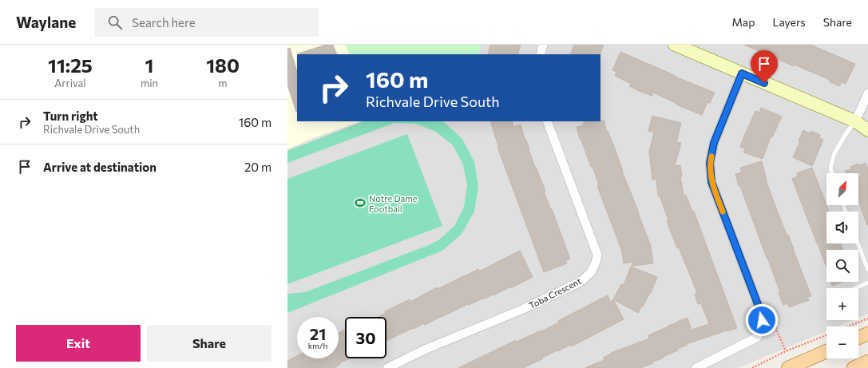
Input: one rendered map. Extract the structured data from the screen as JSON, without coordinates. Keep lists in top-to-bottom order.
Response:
{
  "streets": {
    "street": ["Toba Crescent"]
  },
  "places": {
    "sports": ["Notre Dame Football"]
  },
  "north": "top right",
  "page": {
    "header": "Waylane",
    "search": "Search here",
    "nav": ["Map", "Layers", "Share"],
    "eta": [
      "11:25",
      "Arrival",
      "1",
      "min",
      "180",
      "m"
    ],
    "turn": ["160 m", "Richvale Drive South"],
    "list": [
      {
        "name": "Turn right",
        "note": "Richvale Drive South",
        "value": "160 m"
      },
      {
        "name": "Arrive at destination",
        "value": "20 m"
      }
    ],
    "map_buttons": ["+", "−"],
    "speed": "21 km/h",
    "limit": "30",
    "buttons": ["Exit", "Share"]
  }
}
